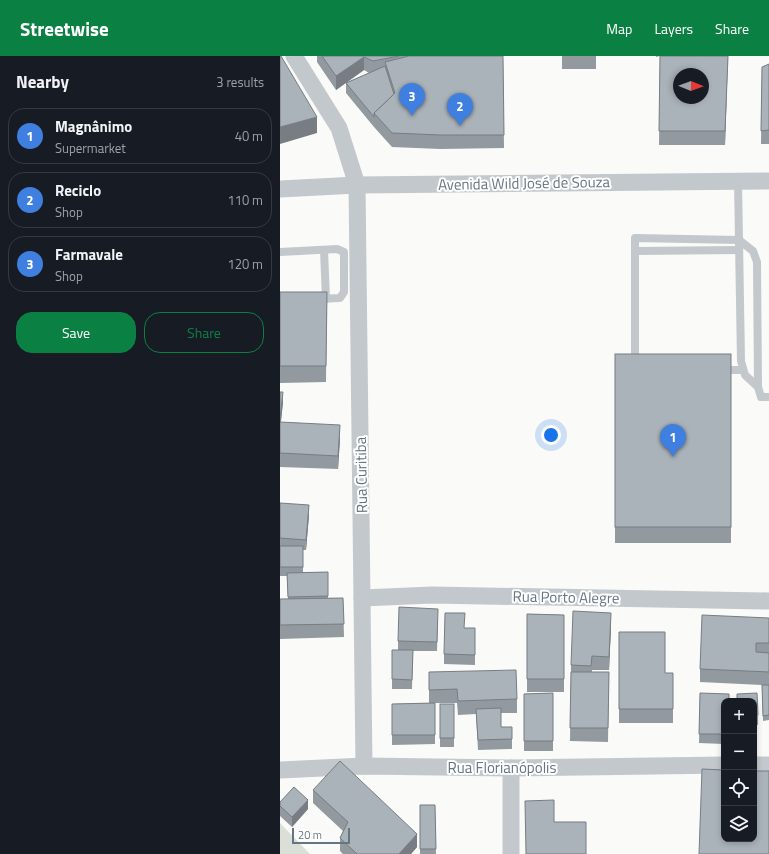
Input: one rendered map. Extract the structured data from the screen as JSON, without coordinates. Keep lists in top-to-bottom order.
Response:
{
  "streets": {
    "street": [
      "Avenida Wild José de Souza",
      "Rua Curitiba",
      "Rua Porto Alegre",
      "Rua Florianópolis"
    ]
  },
  "crossings": [
    ["Avenida Wild José de Souza", "Rua Curitiba"],
    ["Rua Curitiba", "Rua Porto Alegre"],
    ["Rua Curitiba", "Rua Florianópolis"]
  ],
  "scale_bar": "20 m",
  "north": "right",
  "page": {
    "header": "Streetwise",
    "nav": ["Map", "Layers", "Share"],
    "heading": ["Nearby", "3 results"],
    "pins": ["3", "2", "1"],
    "list": [
      {
        "mark": "1",
        "name": "Magnânimo",
        "note": "Supermarket",
        "value": "40 m"
      },
      {
        "mark": "2",
        "name": "Reciclo",
        "note": "Shop",
        "value": "110 m"
      },
      {
        "mark": "3",
        "name": "Farmavale",
        "note": "Shop",
        "value": "120 m"
      }
    ],
    "buttons": ["Save", "Share"],
    "map_buttons": ["+", "−"],
    "scale": "20 m"
  }
}
